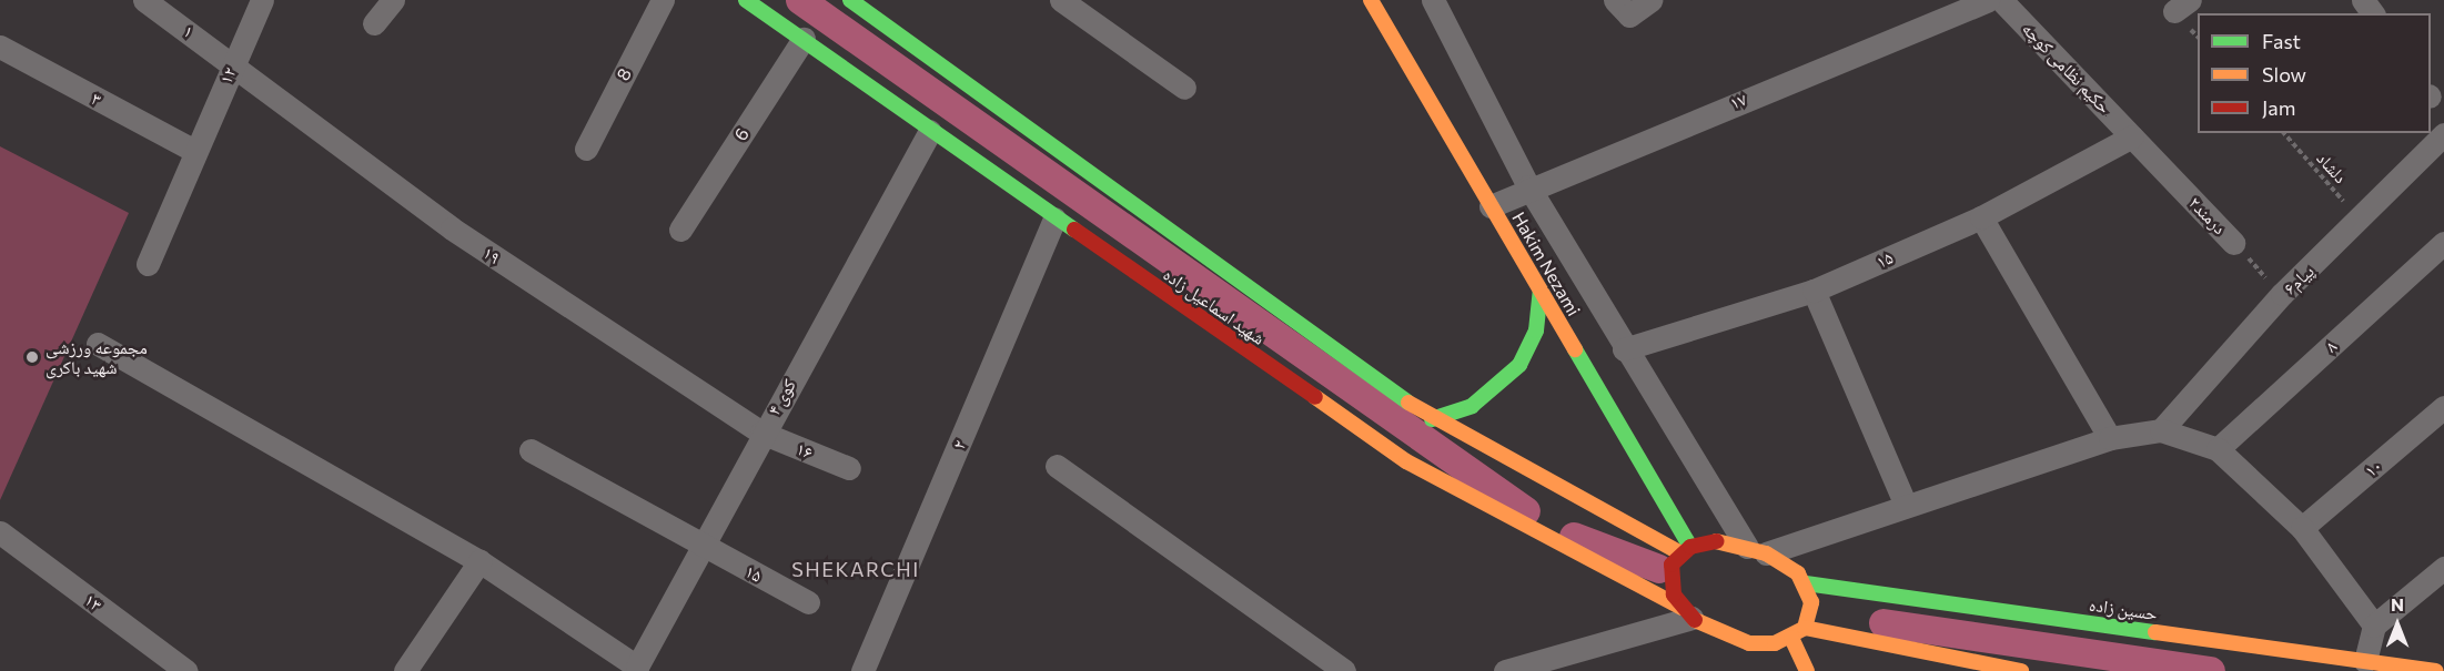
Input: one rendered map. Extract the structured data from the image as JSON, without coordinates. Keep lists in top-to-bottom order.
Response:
{
  "streets": {
    "street": [
      "۱",
      "حکیم نظامی کوچه",
      "8",
      "۱۲",
      "۳",
      "۱۷",
      "6",
      "درمند۲",
      "۱۹",
      "۱۵",
      "Hakim Nezami",
      "۶پیام",
      "شهید اسماعیل زاده",
      "۸",
      "کوی ۴",
      "۲",
      "۱۶",
      "۱۰",
      "۱۳",
      "حسین زاده"
    ],
    "path": ["دلشاد"]
  },
  "crossings": [
    ["۱", "۱۲"],
    ["۱", "۱۹"],
    ["حکیم نظامی کوچه", "درمند۲"],
    ["حکیم نظامی کوچه", "۱۵"],
    ["۱۲", "۳"],
    ["۱۲", "۱۹"],
    ["۱۷", "Hakim Nezami"],
    ["6", "شهید اسماعیل زاده"],
    ["دلشاد", "۶پیام"],
    ["درمند۲", "۱۵"],
    ["درمند۲", "۶پیام"],
    ["۱۹", "کوی ۴"],
    ["۱۹", "۱۶"],
    ["۱۵", "کوی ۴"],
    ["Hakim Nezami", "شهید اسماعیل زاده"],
    ["Hakim Nezami", "حسین زاده"],
    ["شهید اسماعیل زاده", "کوی ۴"],
    ["شهید اسماعیل زاده", "۲"],
    ["شهید اسماعیل زاده", "حسین زاده"],
    ["کوی ۴", "۱۶"]
  ],
  "districts": ["SHEKARCHI"],
  "places": ["مجموعه ورزشی شهید باکری"],
  "legend": ["Fast", "Slow", "Jam"],
  "north": "top"
}
